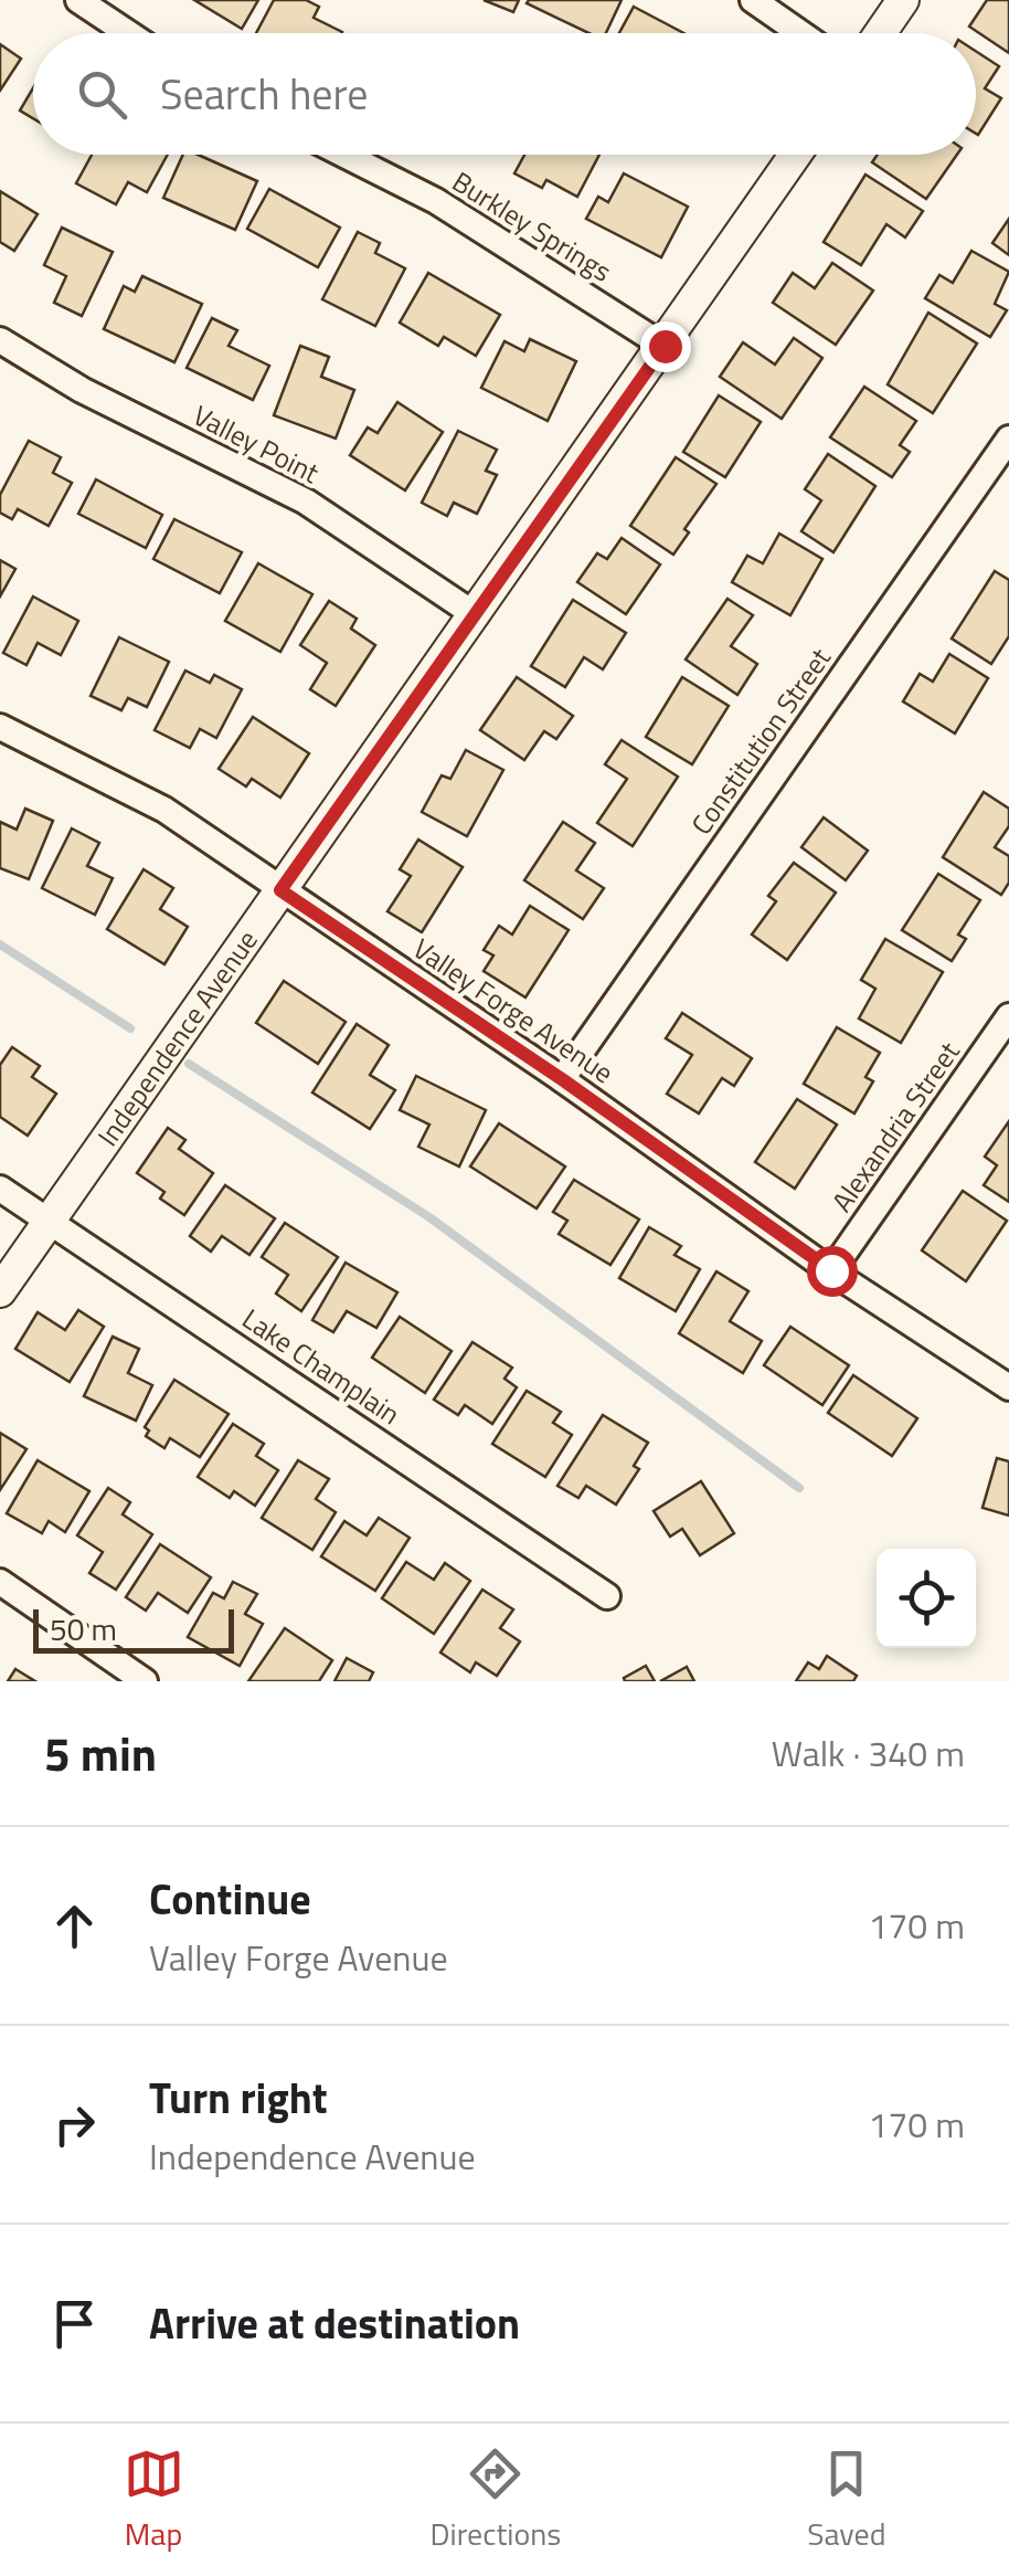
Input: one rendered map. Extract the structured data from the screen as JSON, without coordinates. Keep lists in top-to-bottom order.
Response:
{
  "streets": {
    "street": [
      "Burkley Springs",
      "Valley Point",
      "Constitution Street",
      "Valley Forge Avenue",
      "Independence Avenue",
      "Alexandria Street",
      "Lake Champlain"
    ]
  },
  "crossings": [
    ["Burkley Springs", "Independence Avenue"],
    ["Valley Point", "Independence Avenue"],
    ["Constitution Street", "Valley Forge Avenue"],
    ["Valley Forge Avenue", "Independence Avenue"],
    ["Valley Forge Avenue", "Alexandria Street"],
    ["Independence Avenue", "Lake Champlain"]
  ],
  "scale_bar": "50 m",
  "page": {
    "search": "Search here",
    "scale": "50 m",
    "heading": ["5 min", "Walk · 340 m"],
    "list": [
      ["Continue", "Valley Forge Avenue", "170 m"],
      ["Turn right", "Independence Avenue", "170 m"],
      "Arrive at destination"
    ],
    "nav": ["Map", "Directions", "Saved"]
  }
}
